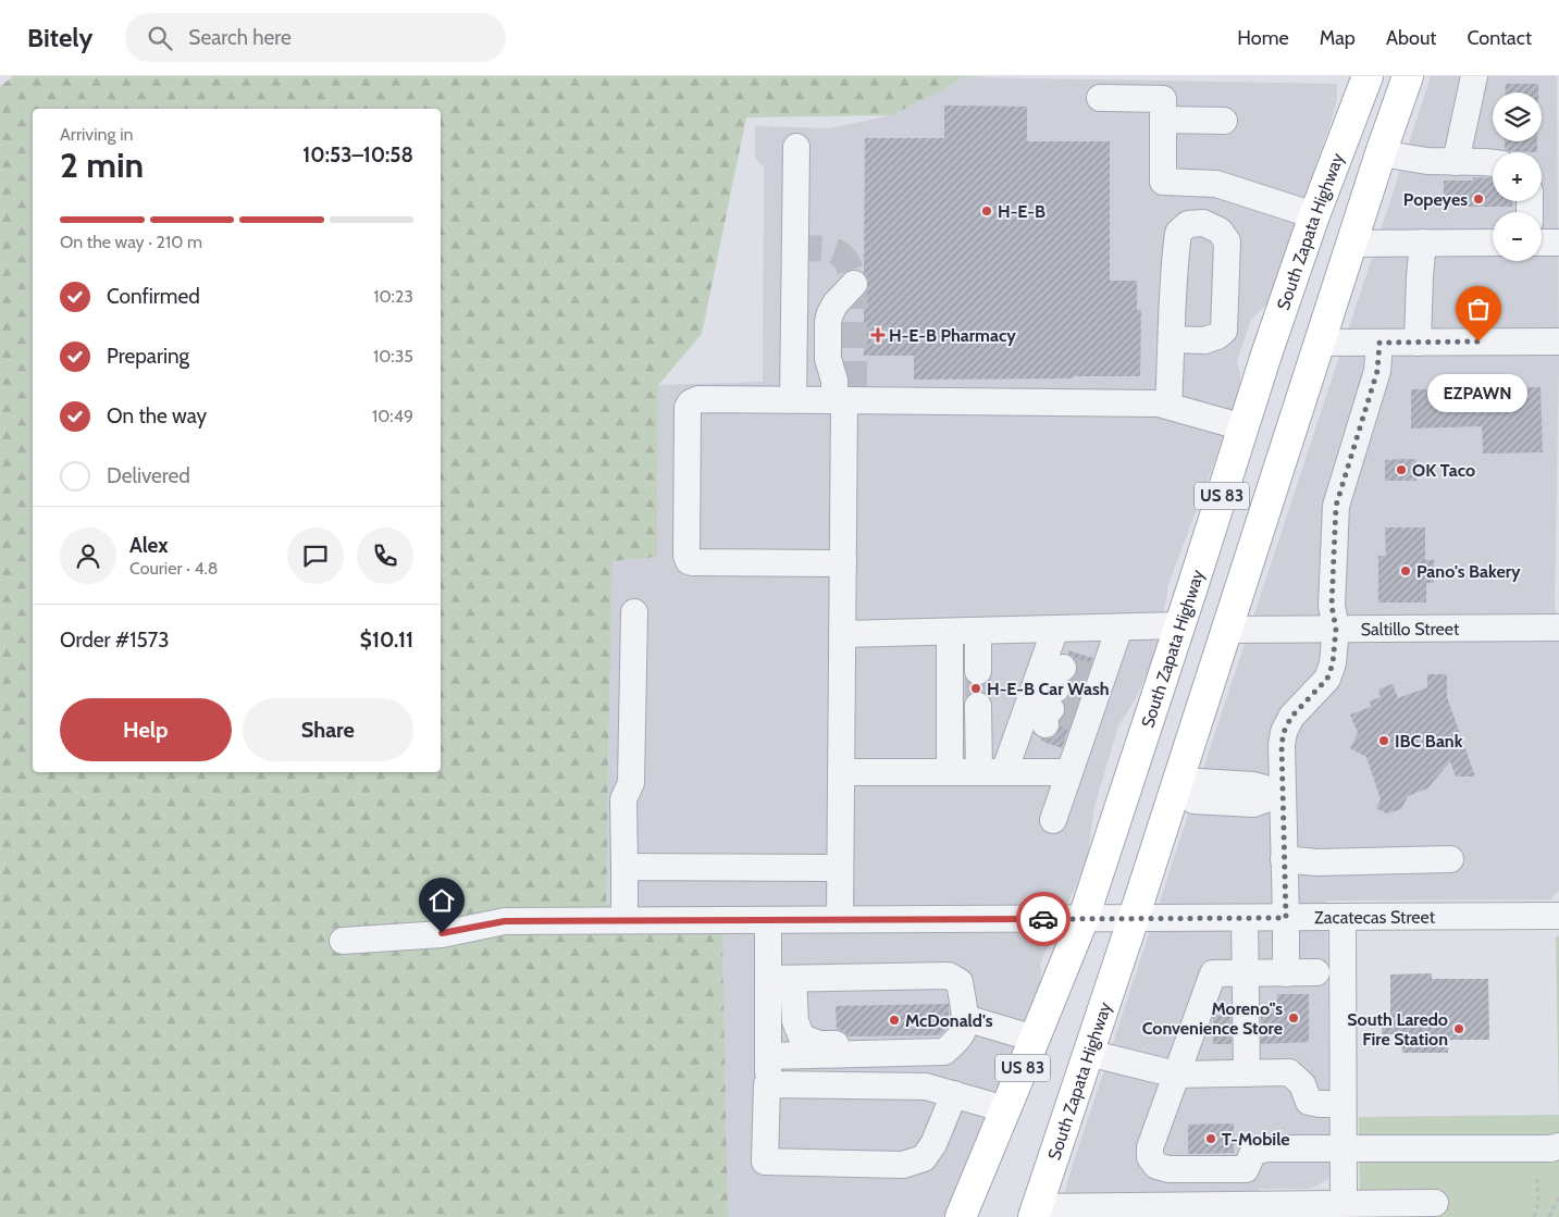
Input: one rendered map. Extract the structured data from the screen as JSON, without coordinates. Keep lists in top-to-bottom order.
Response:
{
  "streets": {
    "main road": ["South Zapata Highway", "US 83"],
    "street": ["Saltillo Street", "Zacatecas Street"]
  },
  "crossings": [
    ["South Zapata Highway", "Saltillo Street"],
    ["South Zapata Highway", "Zacatecas Street"]
  ],
  "places": {
    "other": [
      "Popeyes",
      "H-E-B",
      "EZPAWN",
      "OK Taco",
      "Pano's Bakery",
      "H-E-B Car Wash",
      "IBC Bank",
      "Moreno\"s Convenience Store",
      "McDonald's",
      "South Laredo Fire Station",
      "T-Mobile"
    ],
    "health": ["H-E-B Pharmacy"]
  },
  "page": {
    "header": "Bitely",
    "search": "Search here",
    "nav": [
      "Home",
      "Map",
      "About",
      "Contact"
    ],
    "map_buttons": ["+", "−"],
    "heading": ["2 min", "Arriving in", "10:53–10:58"],
    "panel": [
      "Alex",
      "Courier · 4.8",
      "Order #1573",
      "$10.11"
    ],
    "bar": "On the way · 210 m",
    "list": [
      ["Confirmed", "10:23"],
      ["Preparing", "10:35"],
      ["On the way", "10:49"],
      "Delivered"
    ],
    "bubble": "EZPAWN",
    "buttons": ["Help", "Share"]
  }
}
